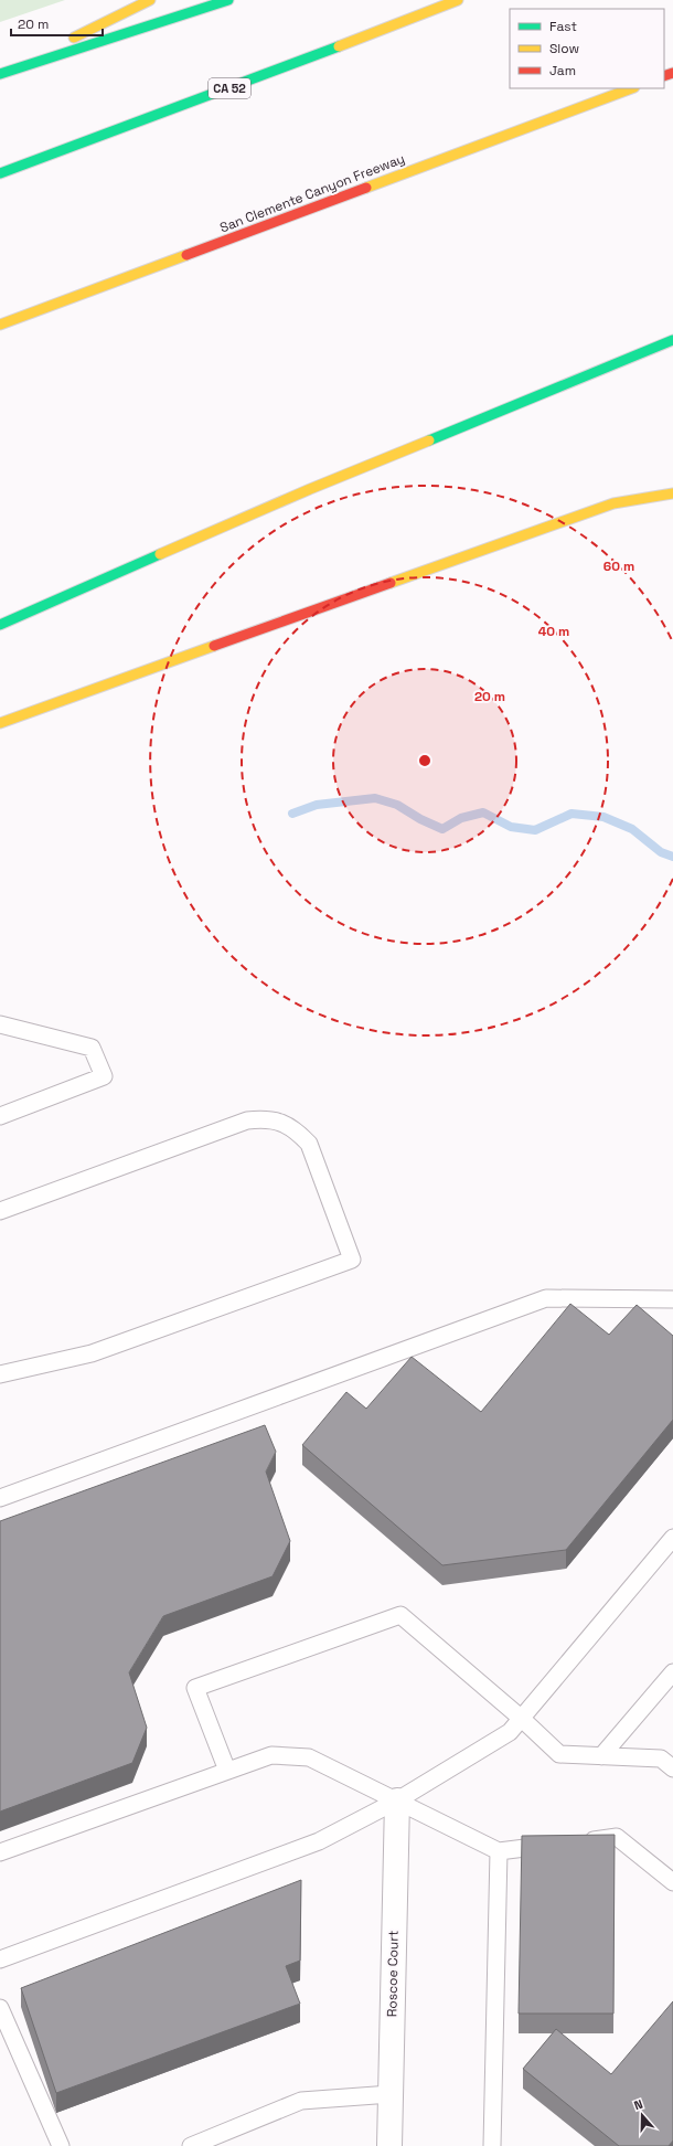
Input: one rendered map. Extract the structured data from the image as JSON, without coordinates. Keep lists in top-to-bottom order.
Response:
{
  "streets": {
    "highway": ["CA 52", "San Clemente Canyon Freeway"],
    "street": ["Roscoe Court"]
  },
  "legend": ["Fast", "Slow", "Jam"],
  "scale_bar": "20 m",
  "north": "top",
  "rings": ["60 m", "40 m", "20 m"]
}
